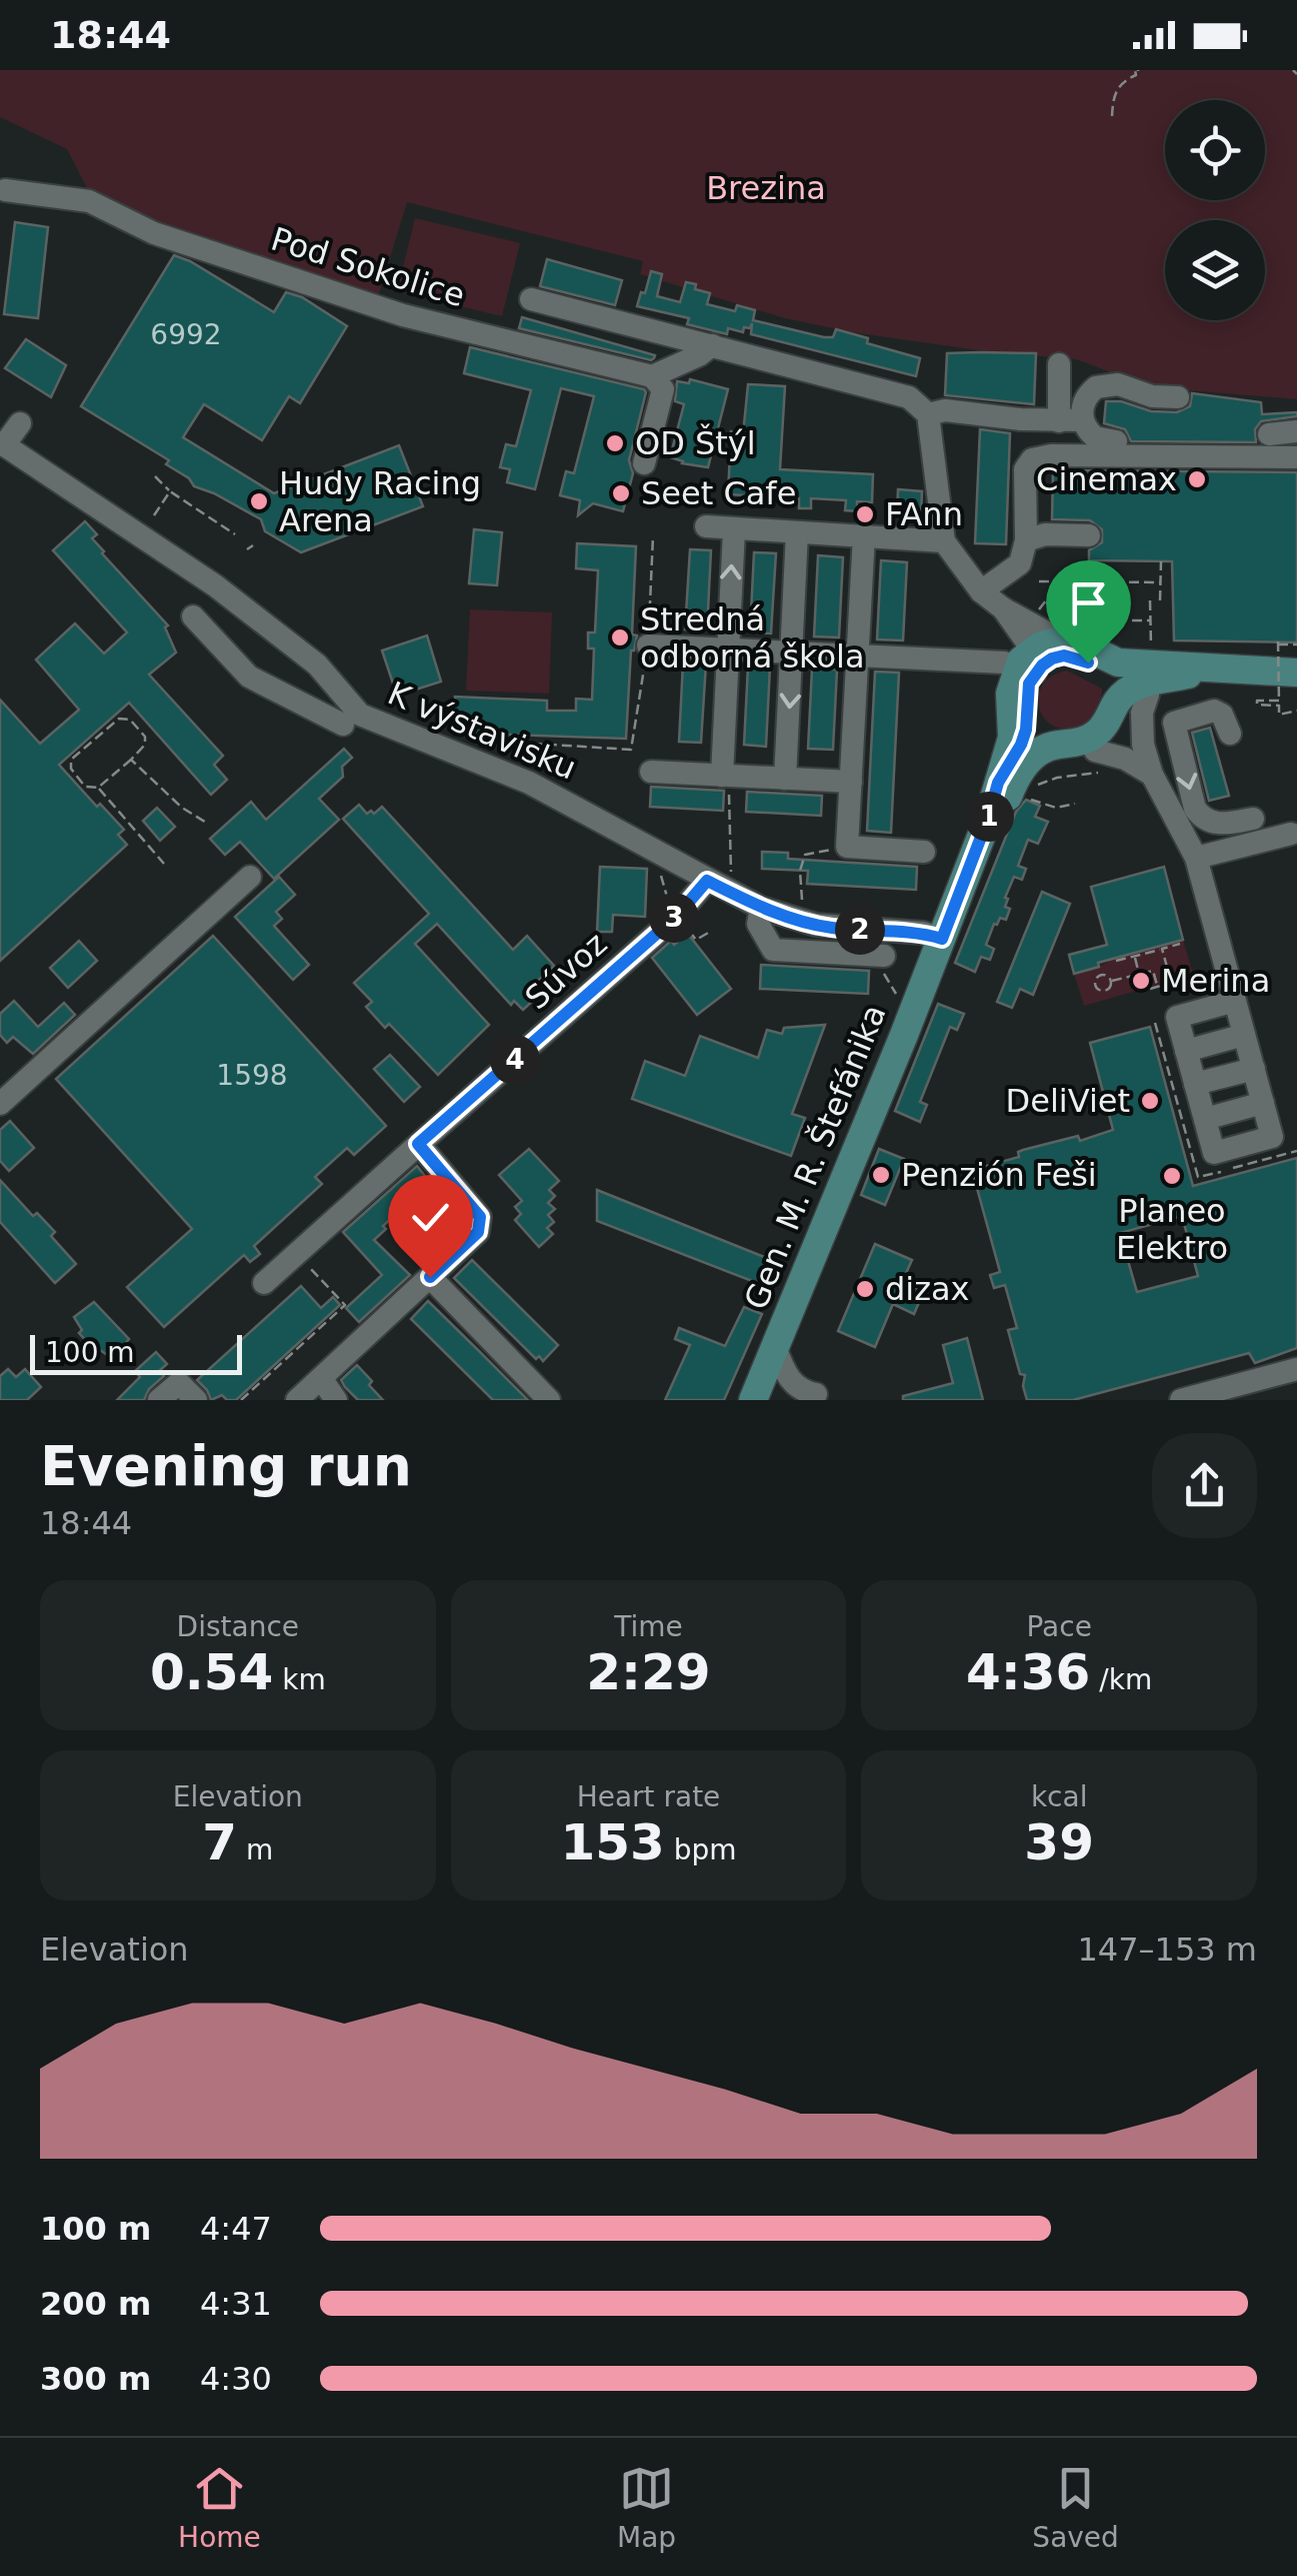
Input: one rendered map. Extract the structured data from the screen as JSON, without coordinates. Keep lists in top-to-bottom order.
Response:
{
  "streets": {
    "main road": ["Gen. M. R. Štefánika"],
    "street": ["Pod Sokolice", "K výstavisku", "Súvoz"]
  },
  "crossings": [
    ["K výstavisku", "Súvoz"],
    ["K výstavisku", "Gen. M. R. Štefánika"]
  ],
  "parks": ["Brezina"],
  "places": [
    "OD Štýl",
    "Cinemax",
    "Seet Cafe",
    "Hudy Racing Arena",
    "FAnn",
    "Stredná odborná škola",
    "Merina",
    "DeliViet",
    "Penzión Feši",
    "Planeo Elektro",
    "dizax"
  ],
  "house_numbers": ["6992", "1598"],
  "scale_bar": "100 m",
  "page": {
    "status": "18:44",
    "pins": [
      "1",
      "3",
      "2",
      "4"
    ],
    "scale": "100 m",
    "heading": ["Evening run", "18:44"],
    "stats": [
      ["Distance", "0.54 km"],
      ["Time", "2:29"],
      ["Pace", "4:36 /km"],
      ["Elevation", "7 m"],
      ["Heart rate", "153 bpm"],
      ["kcal", "39"]
    ],
    "chart": ["Elevation", "147–153 m"],
    "list": [
      {
        "name": "100 m",
        "note": "4:47"
      },
      {
        "name": "200 m",
        "note": "4:31"
      },
      {
        "name": "300 m",
        "note": "4:30"
      }
    ],
    "tabs": ["Home", "Map", "Saved"]
  }
}
